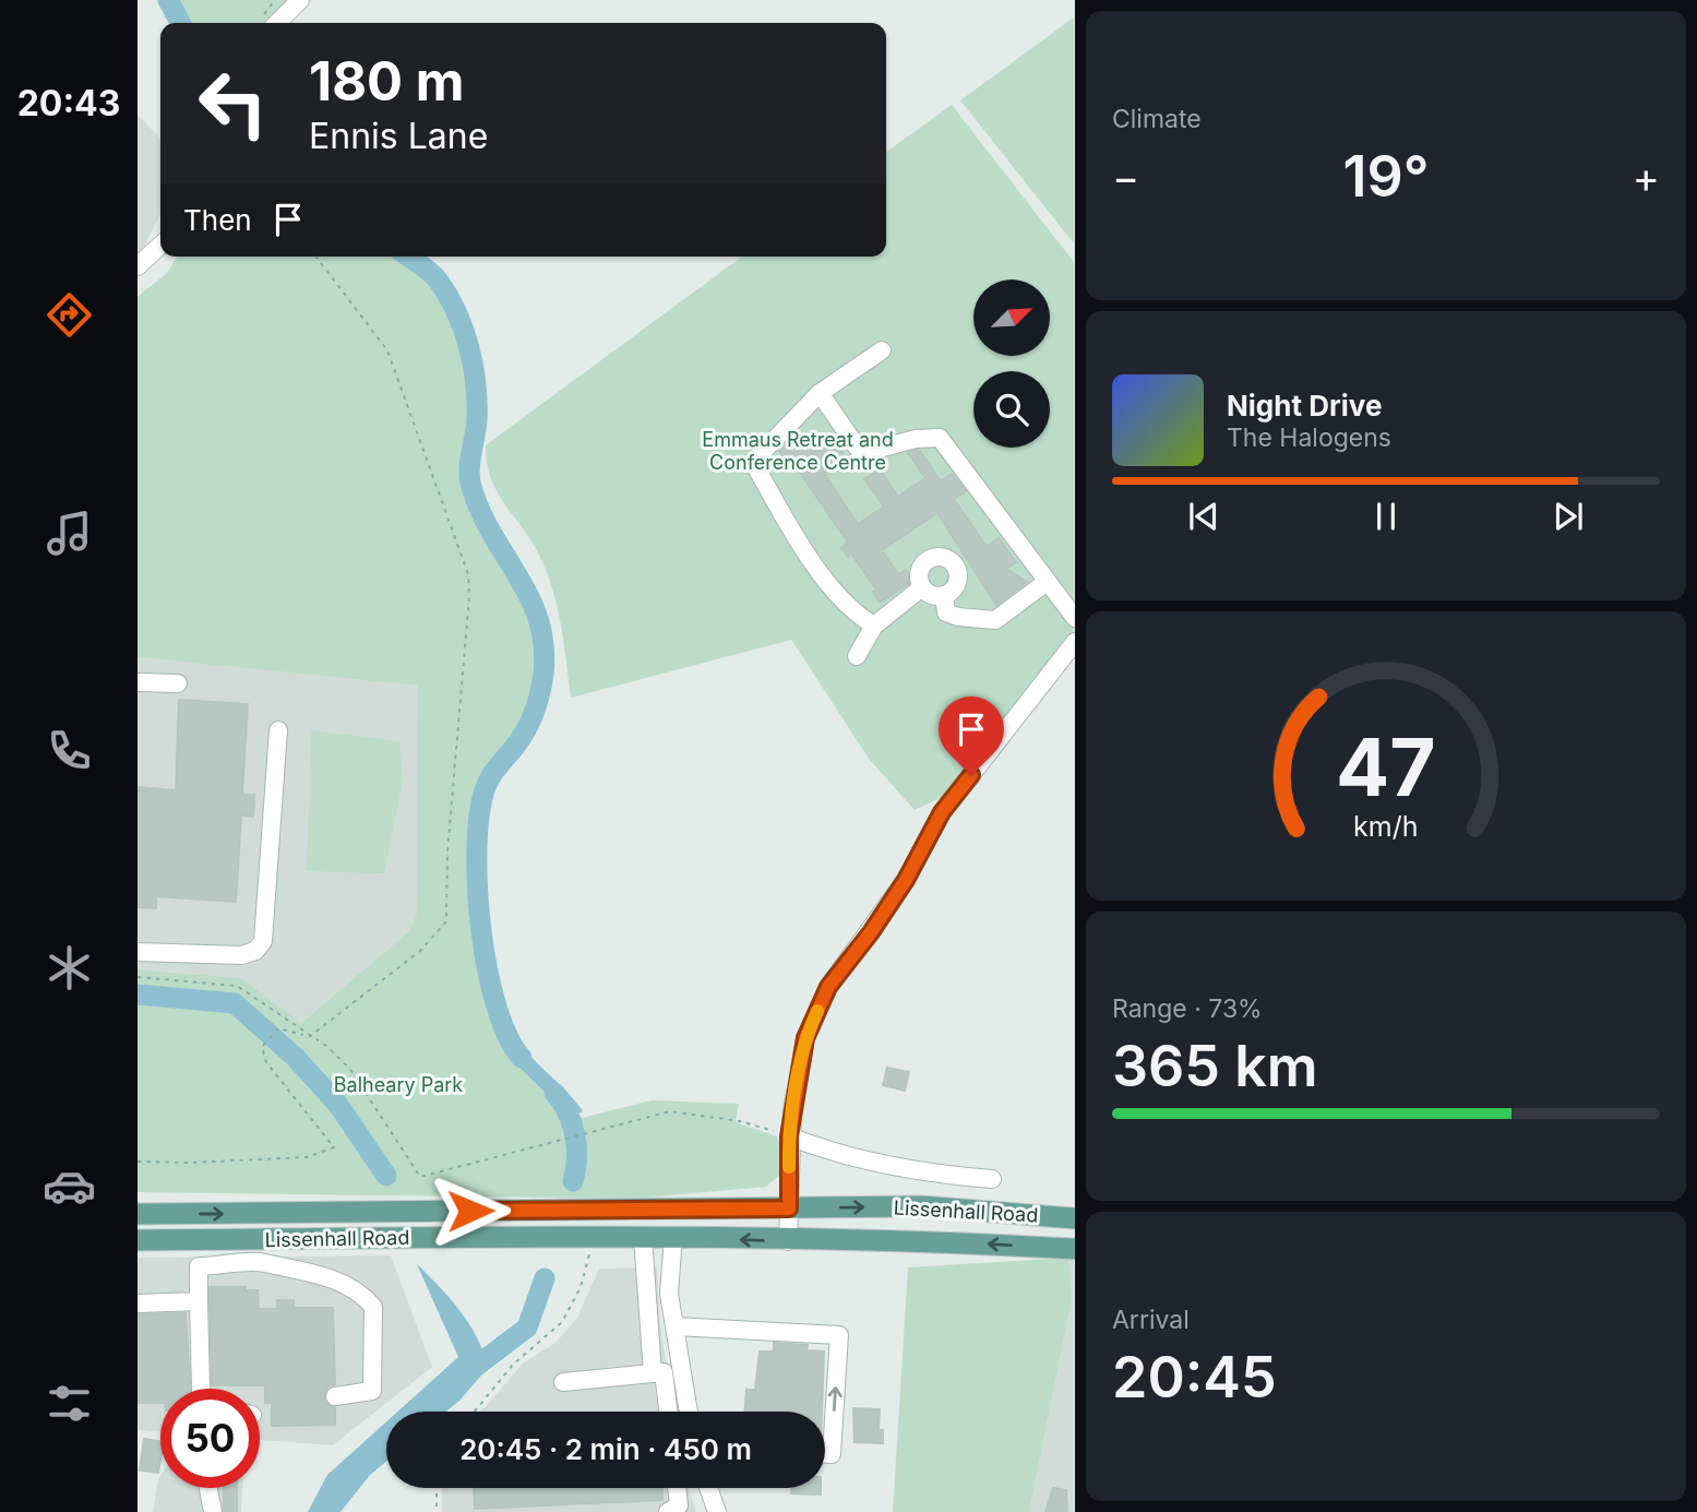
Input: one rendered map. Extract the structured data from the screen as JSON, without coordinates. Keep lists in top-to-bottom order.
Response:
{
  "streets": {
    "main road": ["Lissenhall Road"]
  },
  "parks": ["Emmaus Retreat and Conference Centre", "Balheary Park"],
  "north": "top right",
  "page": {
    "tabs": "20:43",
    "tile": [
      "Climate",
      ["Range · 73%", "365 km"],
      ["Arrival", "20:45"]
    ],
    "turn": ["180 m", "Ennis Lane"],
    "heat": ["−", "19°", "+"],
    "then": "Then",
    "song": ["Night Drive", "The Halogens"],
    "limit": "50",
    "trip": "20:45 · 2 min · 450 m",
    "gauge": ["47", "km/h"]
  }
}
